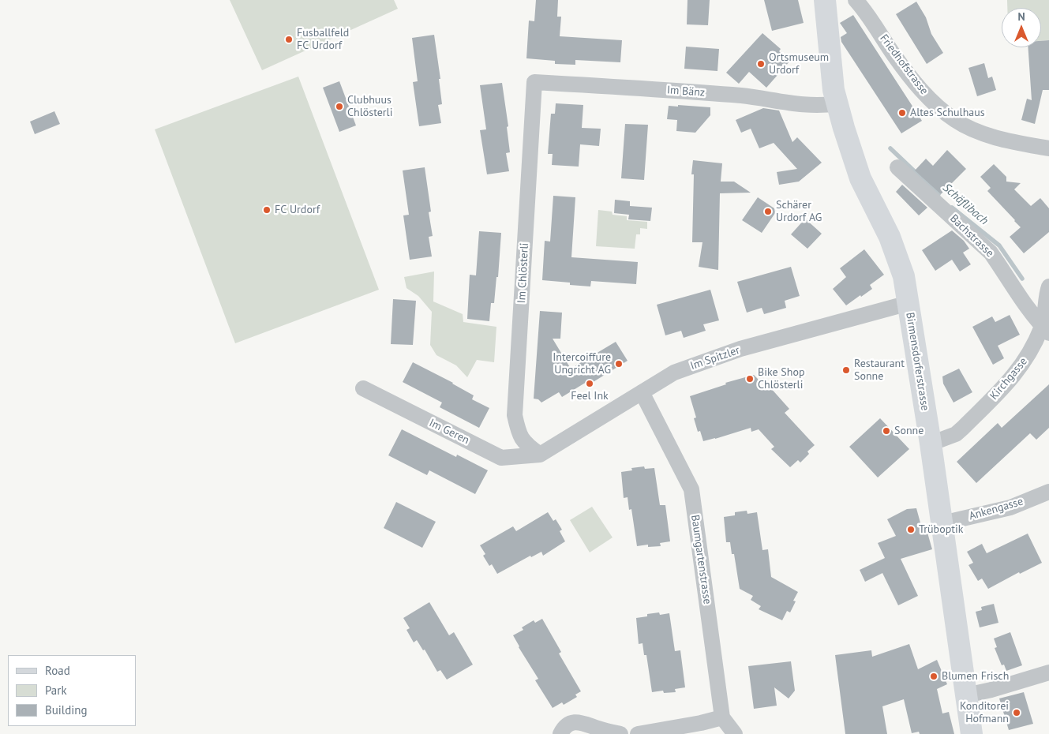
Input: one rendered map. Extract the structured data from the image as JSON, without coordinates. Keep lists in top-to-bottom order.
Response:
{
  "streets": {
    "main road": ["Birmensdorferstrasse"],
    "street": [
      "Friedhofstrasse",
      "Im Bänz",
      "Bachstrasse",
      "Im Chlösterli",
      "Im Spitzler",
      "Kirchgasse",
      "Im Geren",
      "Ankengasse",
      "Baumgartenstrasse"
    ]
  },
  "crossings": [
    ["Im Bänz", "Im Chlösterli"],
    ["Im Bänz", "Birmensdorferstrasse"],
    ["Bachstrasse", "Kirchgasse"],
    ["Im Chlösterli", "Im Spitzler"],
    ["Im Chlösterli", "Im Geren"],
    ["Im Spitzler", "Birmensdorferstrasse"],
    ["Im Spitzler", "Im Geren"],
    ["Im Spitzler", "Baumgartenstrasse"],
    ["Birmensdorferstrasse", "Kirchgasse"],
    ["Birmensdorferstrasse", "Ankengasse"]
  ],
  "water": ["Schäflibach"],
  "places": [
    "Fusballfeld FC Urdorf",
    "Ortsmuseum Urdorf",
    "Clubhuus Chlösterli",
    "Altes Schulhaus",
    "FC Urdorf",
    "Schärer Urdorf AG",
    "Intercoiffure Ungricht AG",
    "Restaurant Sonne",
    "Bike Shop Chlösterli",
    "Feel Ink",
    "Sonne",
    "Trüboptik",
    "Blumen Frisch",
    "Konditorei Hofmann"
  ],
  "legend": ["Road", "Park", "Building"],
  "north": "top"
}
